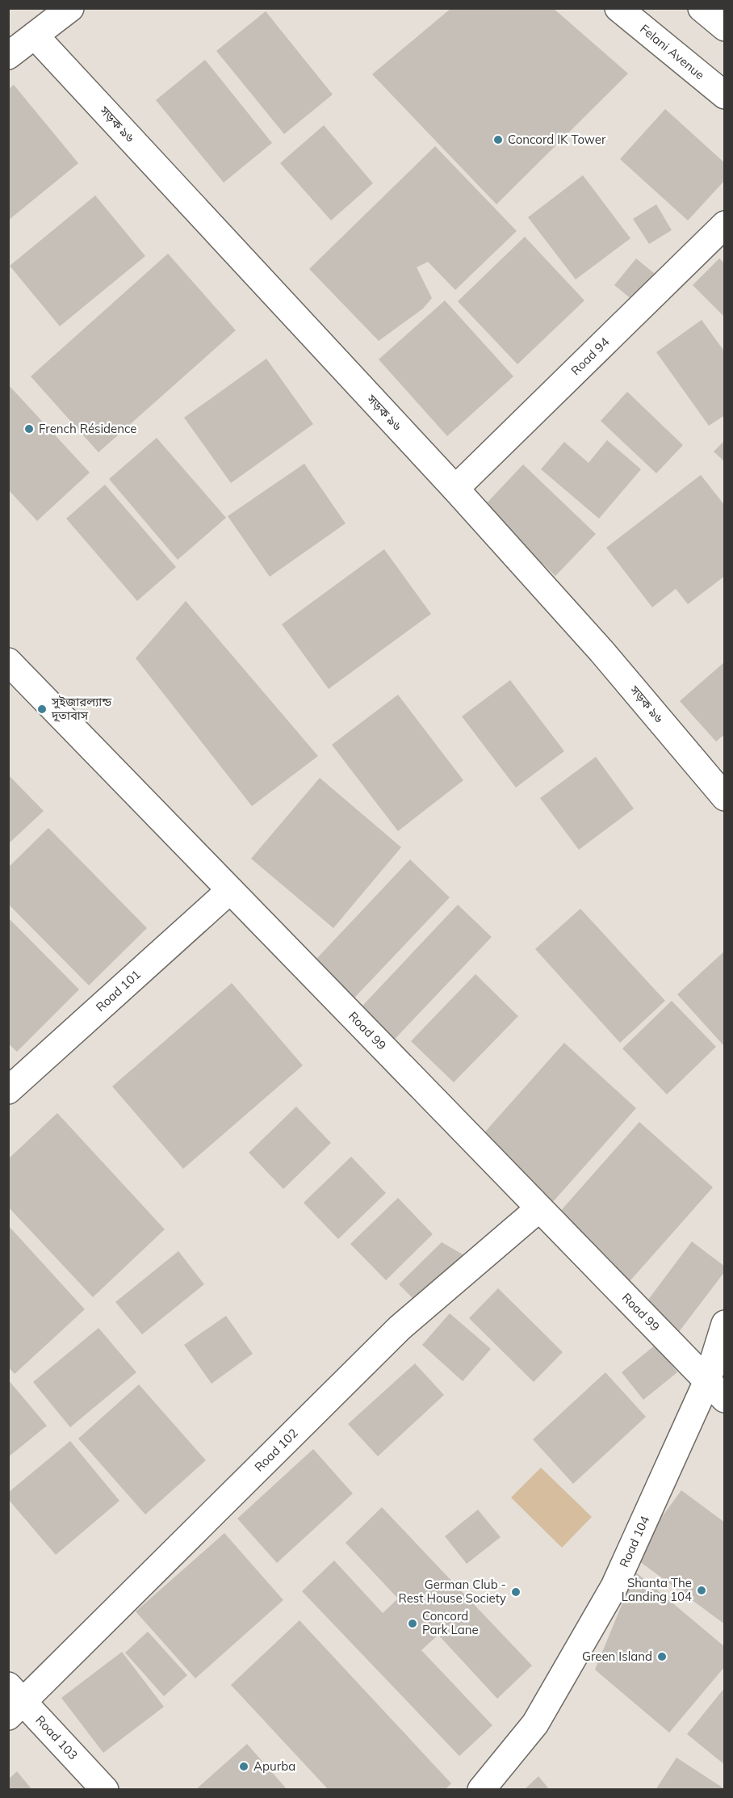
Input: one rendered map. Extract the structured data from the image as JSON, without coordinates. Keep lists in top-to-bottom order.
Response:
{
  "streets": {
    "street": [
      "Felani Avenue",
      "সড়ক ৯৬",
      "Road 94",
      "Road 101",
      "Road 99",
      "Road 102",
      "Road 104",
      "Road 103"
    ]
  },
  "crossings": [
    ["সড়ক ৯৬", "Road 94"],
    ["Road 101", "Road 99"],
    ["Road 99", "Road 102"],
    ["Road 99", "Road 104"],
    ["Road 102", "Road 103"]
  ],
  "places": [
    "Concord IK Tower",
    "French Résidence",
    "সুইজারল্যান্ড দূতাবাস",
    "Shanta The Landing 104",
    "German Club - Rest House Society",
    "Concord Park Lane",
    "Green Island",
    "Apurba"
  ]
}
